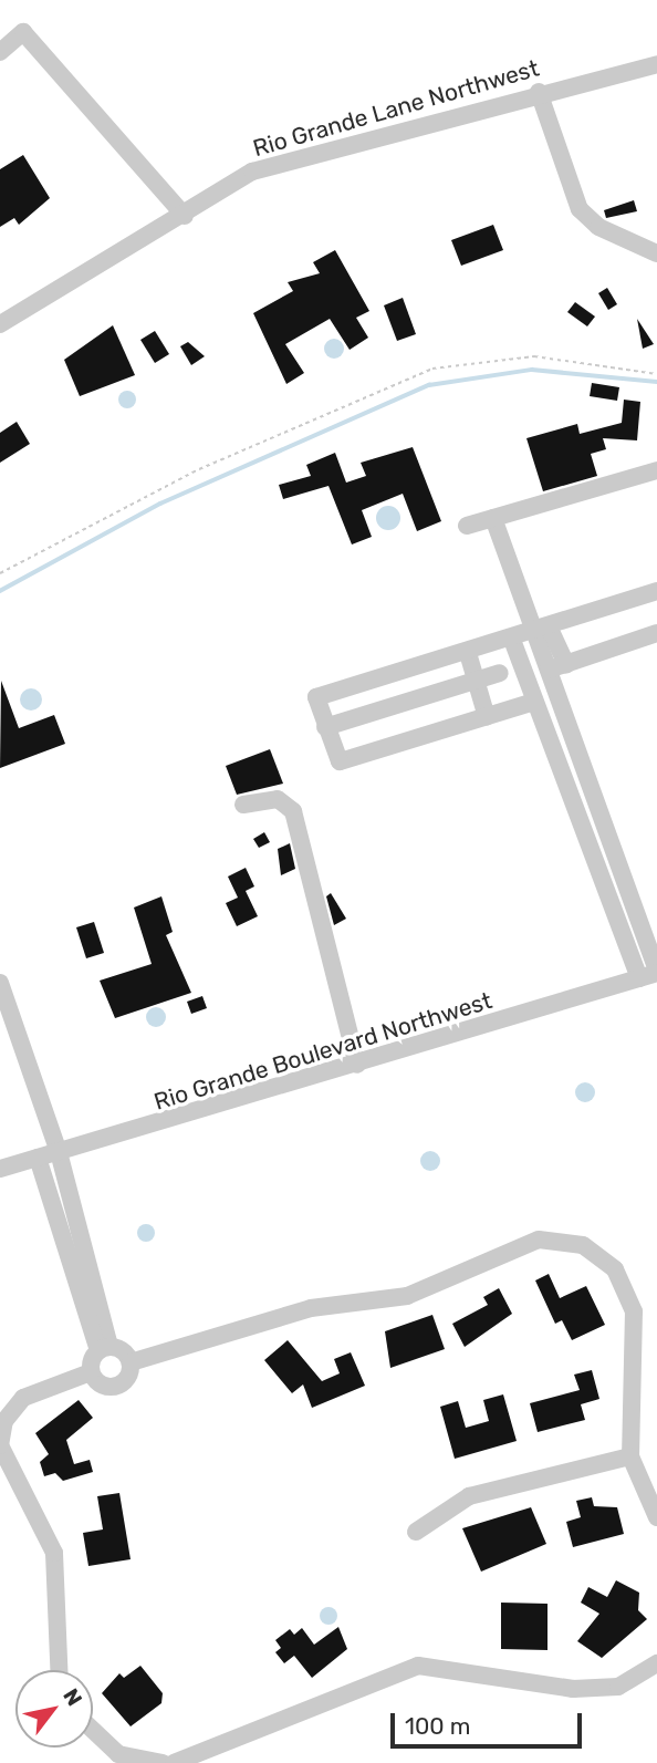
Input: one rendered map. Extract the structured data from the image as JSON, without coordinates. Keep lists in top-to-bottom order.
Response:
{
  "streets": {
    "street": ["Rio Grande Lane Northwest", "Rio Grande Boulevard Northwest"]
  },
  "scale_bar": "100 m",
  "north": "top right"
}
